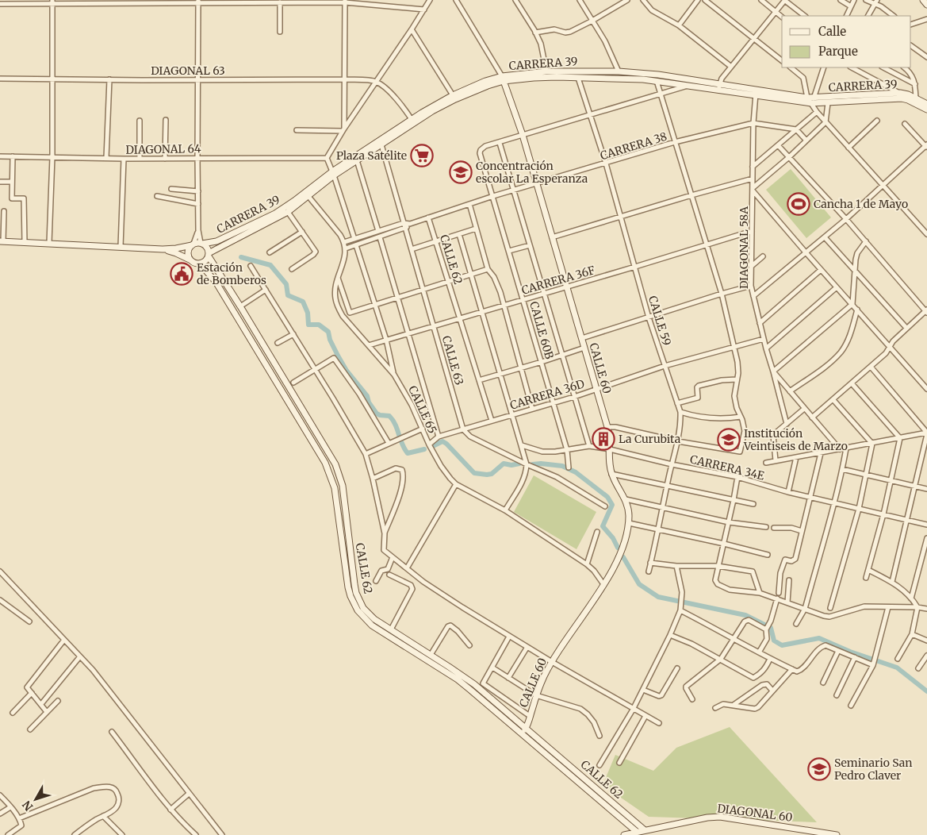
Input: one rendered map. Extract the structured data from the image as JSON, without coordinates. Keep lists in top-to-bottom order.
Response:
{
  "streets": {
    "main road": [
      "CARRERA 39",
      "CALLE 62",
      "CALLE 60",
      "DIAGONAL 60"
    ],
    "street": [
      "DIAGONAL 63",
      "CARRERA 38",
      "DIAGONAL 64",
      "DIAGONAL 58A",
      "CARRERA 36F",
      "CALLE 59",
      "CALLE 60B",
      "CALLE 63",
      "CARRERA 36D",
      "CALLE 65",
      "CARRERA 34E"
    ]
  },
  "crossings": [
    ["CARRERA 39", "DIAGONAL 58A"],
    ["CARRERA 39", "CALLE 62"],
    ["CARRERA 39", "CALLE 59"],
    ["CARRERA 39", "CALLE 63"],
    ["CARRERA 39", "CALLE 60"],
    ["CARRERA 39", "CALLE 65"],
    ["CARRERA 38", "DIAGONAL 58A"],
    ["CARRERA 38", "CALLE 62"],
    ["CARRERA 38", "CALLE 59"],
    ["CARRERA 38", "CALLE 60B"],
    ["CARRERA 38", "CALLE 63"],
    ["CARRERA 38", "CALLE 60"],
    ["CARRERA 38", "CALLE 65"],
    ["DIAGONAL 58A", "CARRERA 36F"],
    ["DIAGONAL 58A", "CARRERA 36D"],
    ["CALLE 62", "CARRERA 36F"],
    ["CALLE 62", "CALLE 60"],
    ["CALLE 62", "CARRERA 36D"],
    ["CALLE 62", "DIAGONAL 60"],
    ["CARRERA 36F", "CALLE 59"],
    ["CARRERA 36F", "CALLE 60B"],
    ["CARRERA 36F", "CALLE 63"],
    ["CARRERA 36F", "CALLE 60"],
    ["CARRERA 36F", "CALLE 65"],
    ["CALLE 59", "CARRERA 36D"],
    ["CALLE 59", "CARRERA 34E"],
    ["CALLE 60B", "CARRERA 36D"],
    ["CALLE 60B", "CARRERA 34E"],
    ["CALLE 63", "CARRERA 36D"],
    ["CALLE 60", "CARRERA 36D"],
    ["CALLE 60", "CALLE 65"],
    ["CALLE 60", "CARRERA 34E"],
    ["CARRERA 36D", "CALLE 65"]
  ],
  "places": {
    "supermarket": ["Plaza Satélite"],
    "school or university": ["Concentración escolar La Esperanza", "Institución Veintiseis de Marzo", "Seminario San Pedro Claver"],
    "sports": ["Cancha 1 de Mayo"],
    "public building": ["Estación de Bomberos"],
    "building": ["La Curubita"]
  },
  "legend": ["Calle", "Parque"],
  "north": "bottom left"
}
